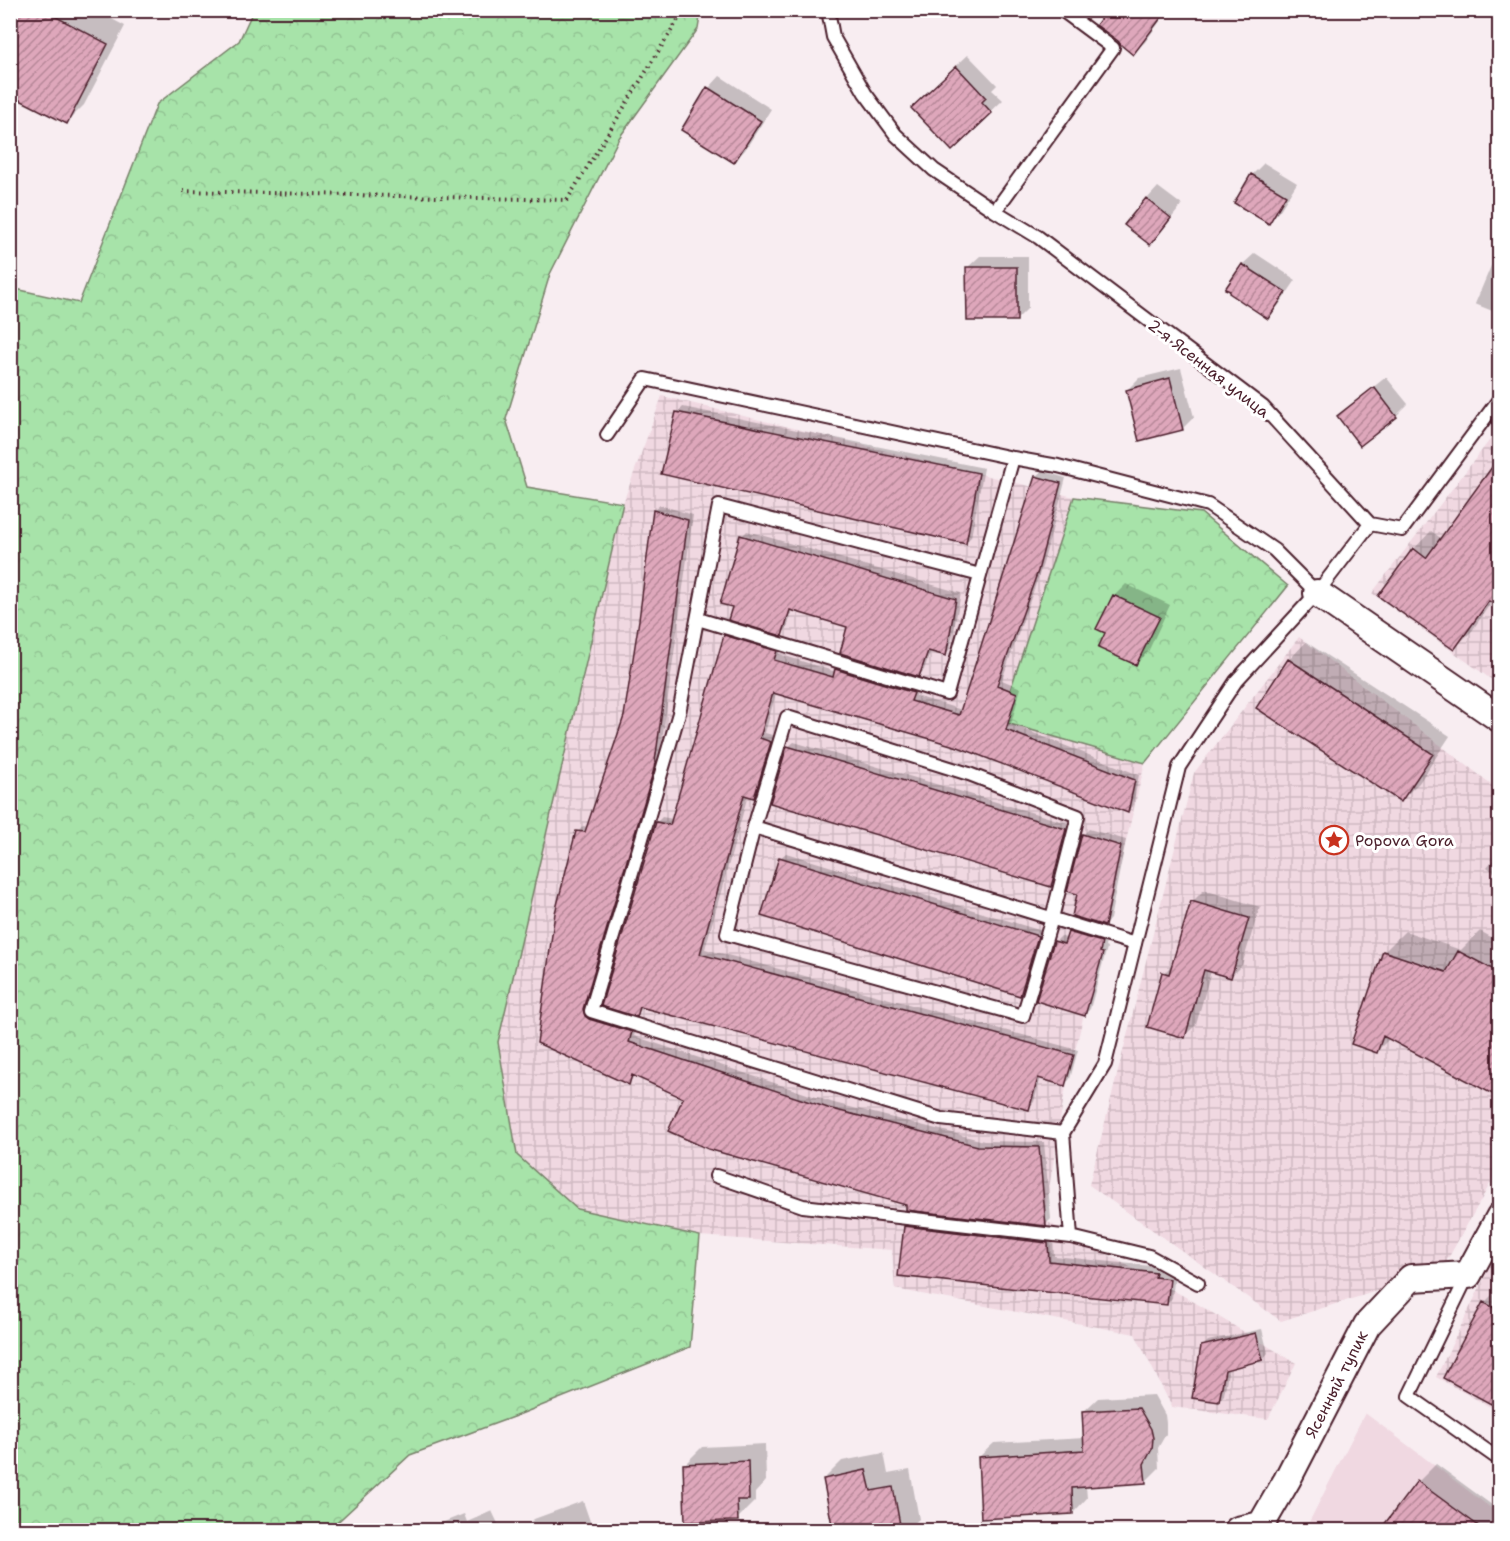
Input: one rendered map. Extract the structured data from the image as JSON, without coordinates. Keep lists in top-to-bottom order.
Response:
{
  "streets": {
    "street": ["Ясенный тупик"],
    "lane": ["2-я Ясенная улица"]
  },
  "places": {
    "place": ["Popova Gora"]
  }
}
